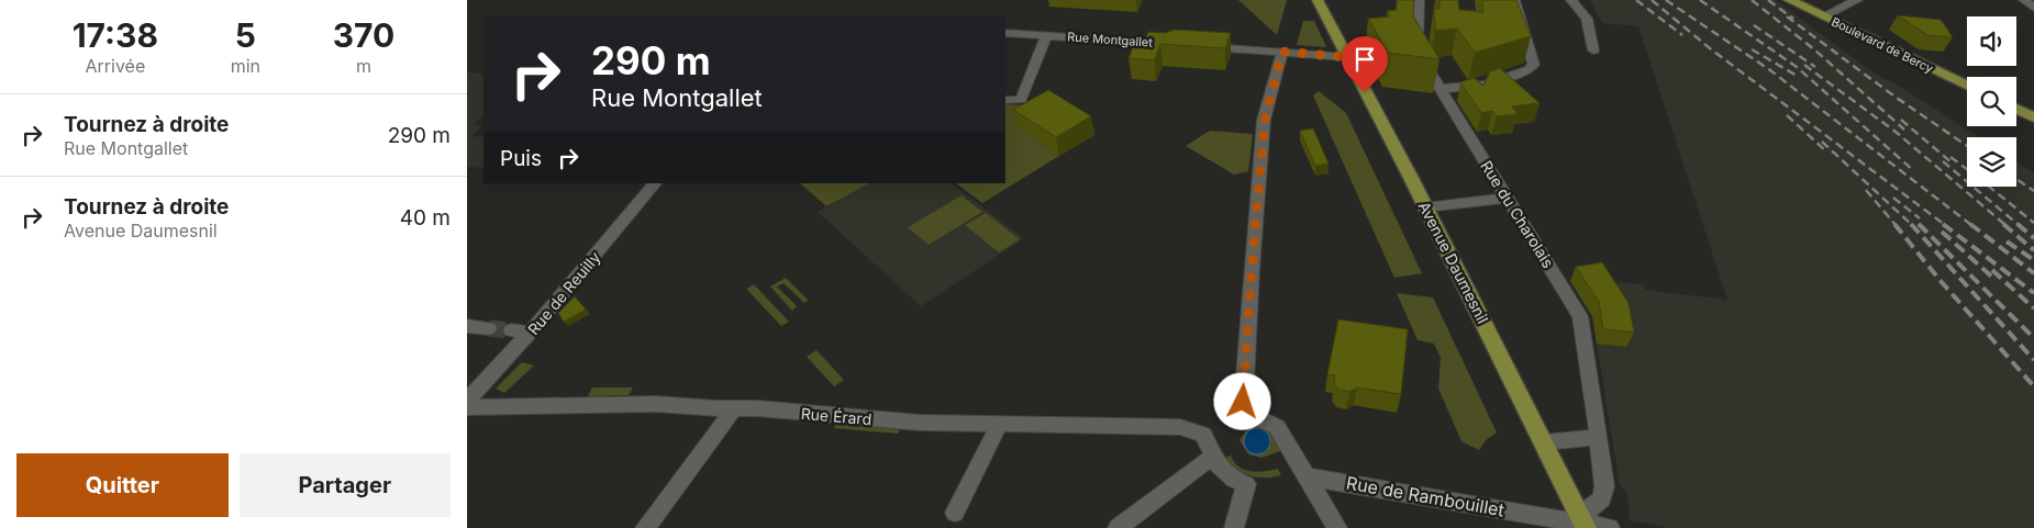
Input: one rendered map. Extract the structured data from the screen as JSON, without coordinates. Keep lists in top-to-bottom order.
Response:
{
  "streets": {
    "main road": ["Boulevard de Bercy", "Avenue Daumesnil"],
    "street": [
      "Rue Montgallet",
      "Rue du Charolais",
      "Rue de Reuilly",
      "Rue Érard",
      "Rue de Rambouillet"
    ]
  },
  "crossings": [
    ["Rue du Charolais", "Avenue Daumesnil"],
    ["Rue du Charolais", "Rue de Rambouillet"],
    ["Avenue Daumesnil", "Rue de Rambouillet"]
  ],
  "page": {
    "eta": [
      "17:38",
      "Arrivée",
      "5",
      "min",
      "370",
      "m"
    ],
    "turn": ["290 m", "Rue Montgallet"],
    "list": [
      {
        "name": "Tournez à droite",
        "note": "Rue Montgallet",
        "value": "290 m"
      },
      {
        "name": "Tournez à droite",
        "note": "Avenue Daumesnil",
        "value": "40 m"
      }
    ],
    "then": "Puis",
    "buttons": ["Quitter", "Partager"]
  }
}
